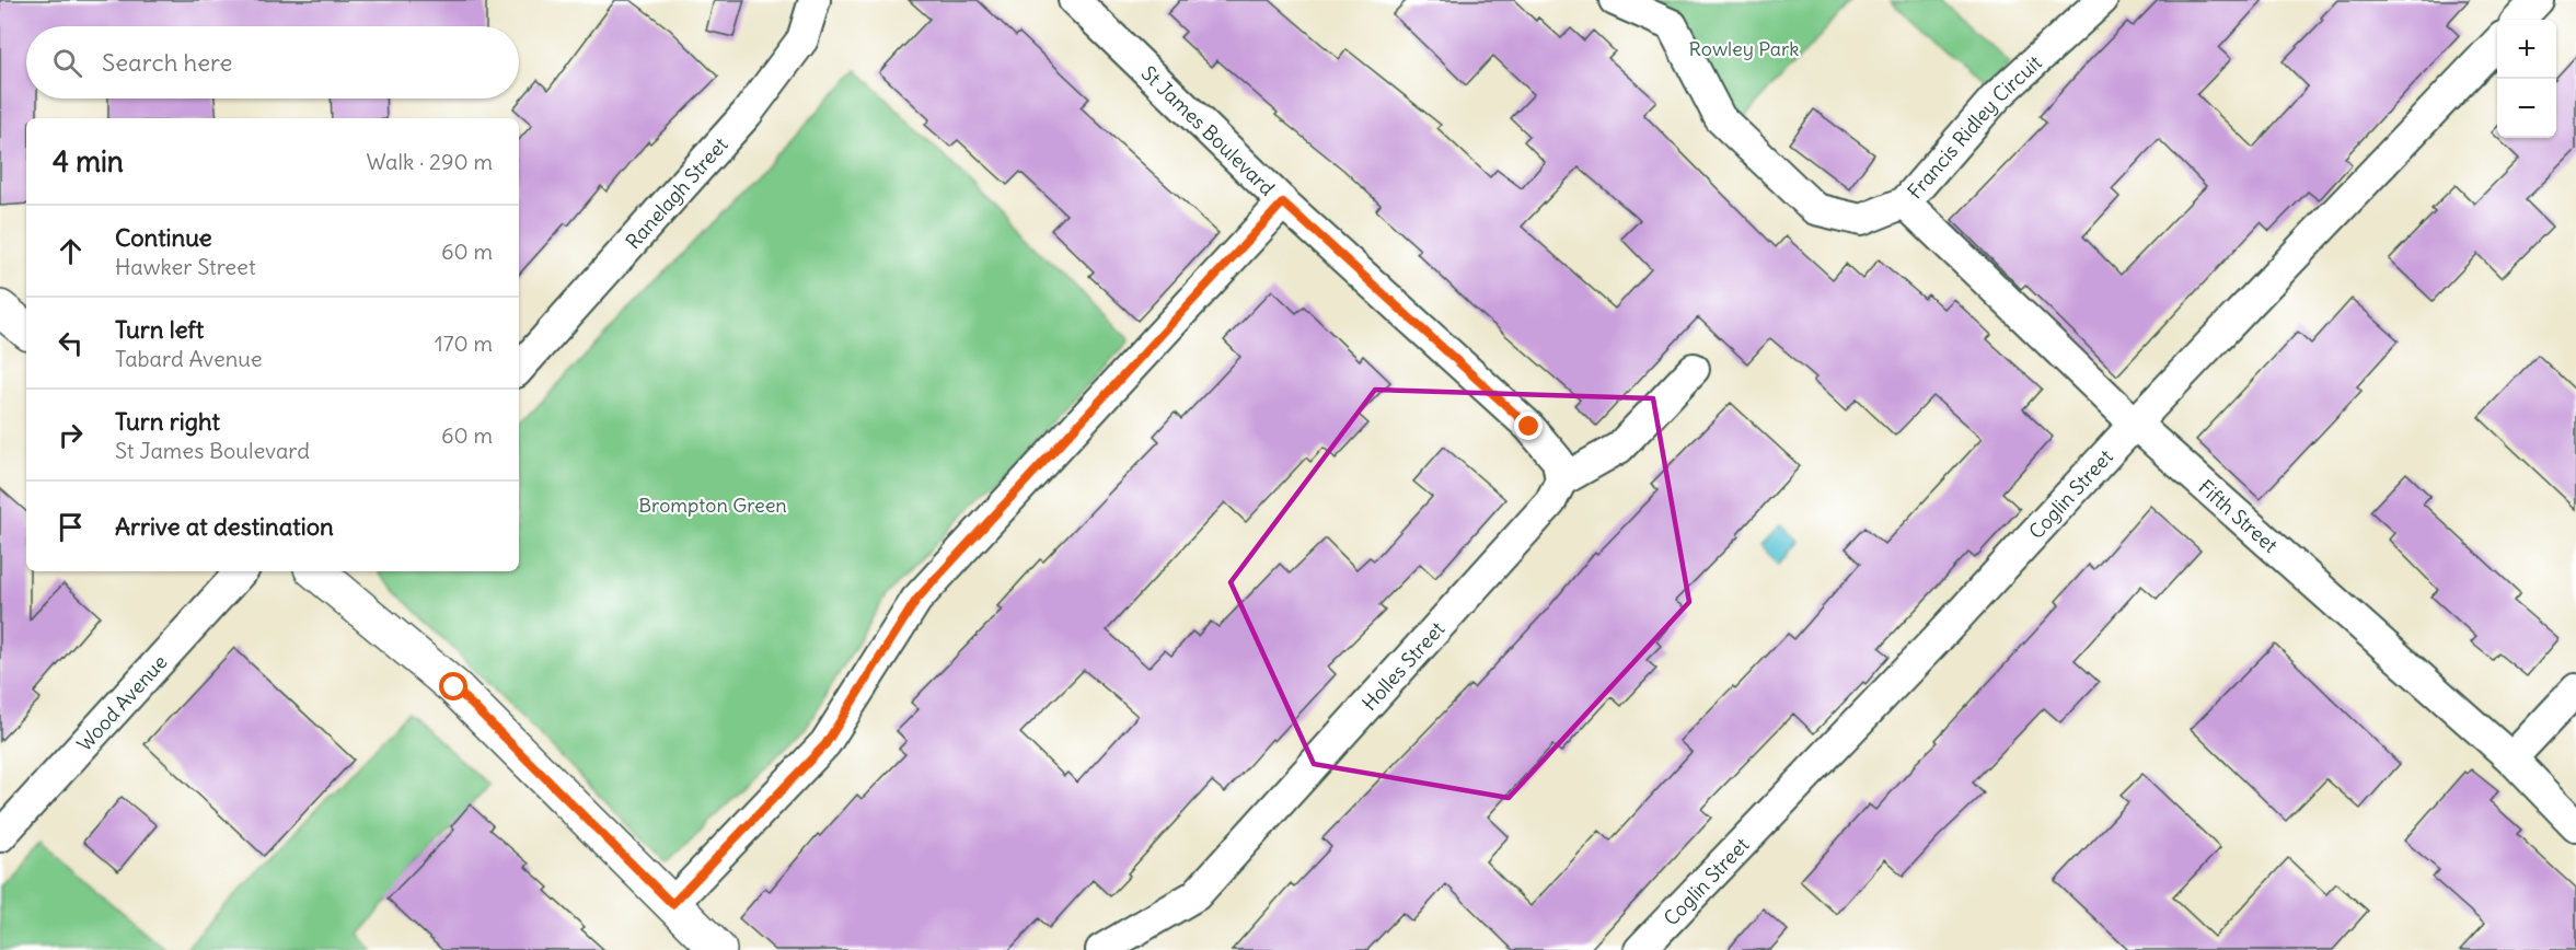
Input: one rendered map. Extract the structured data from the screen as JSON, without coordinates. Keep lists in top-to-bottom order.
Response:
{
  "streets": {
    "street": [
      "Francis Ridley Circuit",
      "St James Boulevard",
      "Ranelagh Street",
      "Coglin Street",
      "Fifth Street",
      "Holles Street",
      "Wood Avenue"
    ]
  },
  "crossings": [
    ["Francis Ridley Circuit", "Fifth Street"],
    ["St James Boulevard", "Holles Street"],
    ["Coglin Street", "Fifth Street"]
  ],
  "parks": ["Rowley Park", "Brompton Green"],
  "page": {
    "map_buttons": ["+", "−"],
    "search": "Search here",
    "heading": ["4 min", "Walk · 290 m"],
    "list": [
      ["Continue", "Hawker Street", "60 m"],
      ["Turn left", "Tabard Avenue", "170 m"],
      ["Turn right", "St James Boulevard", "60 m"],
      "Arrive at destination"
    ]
  }
}
